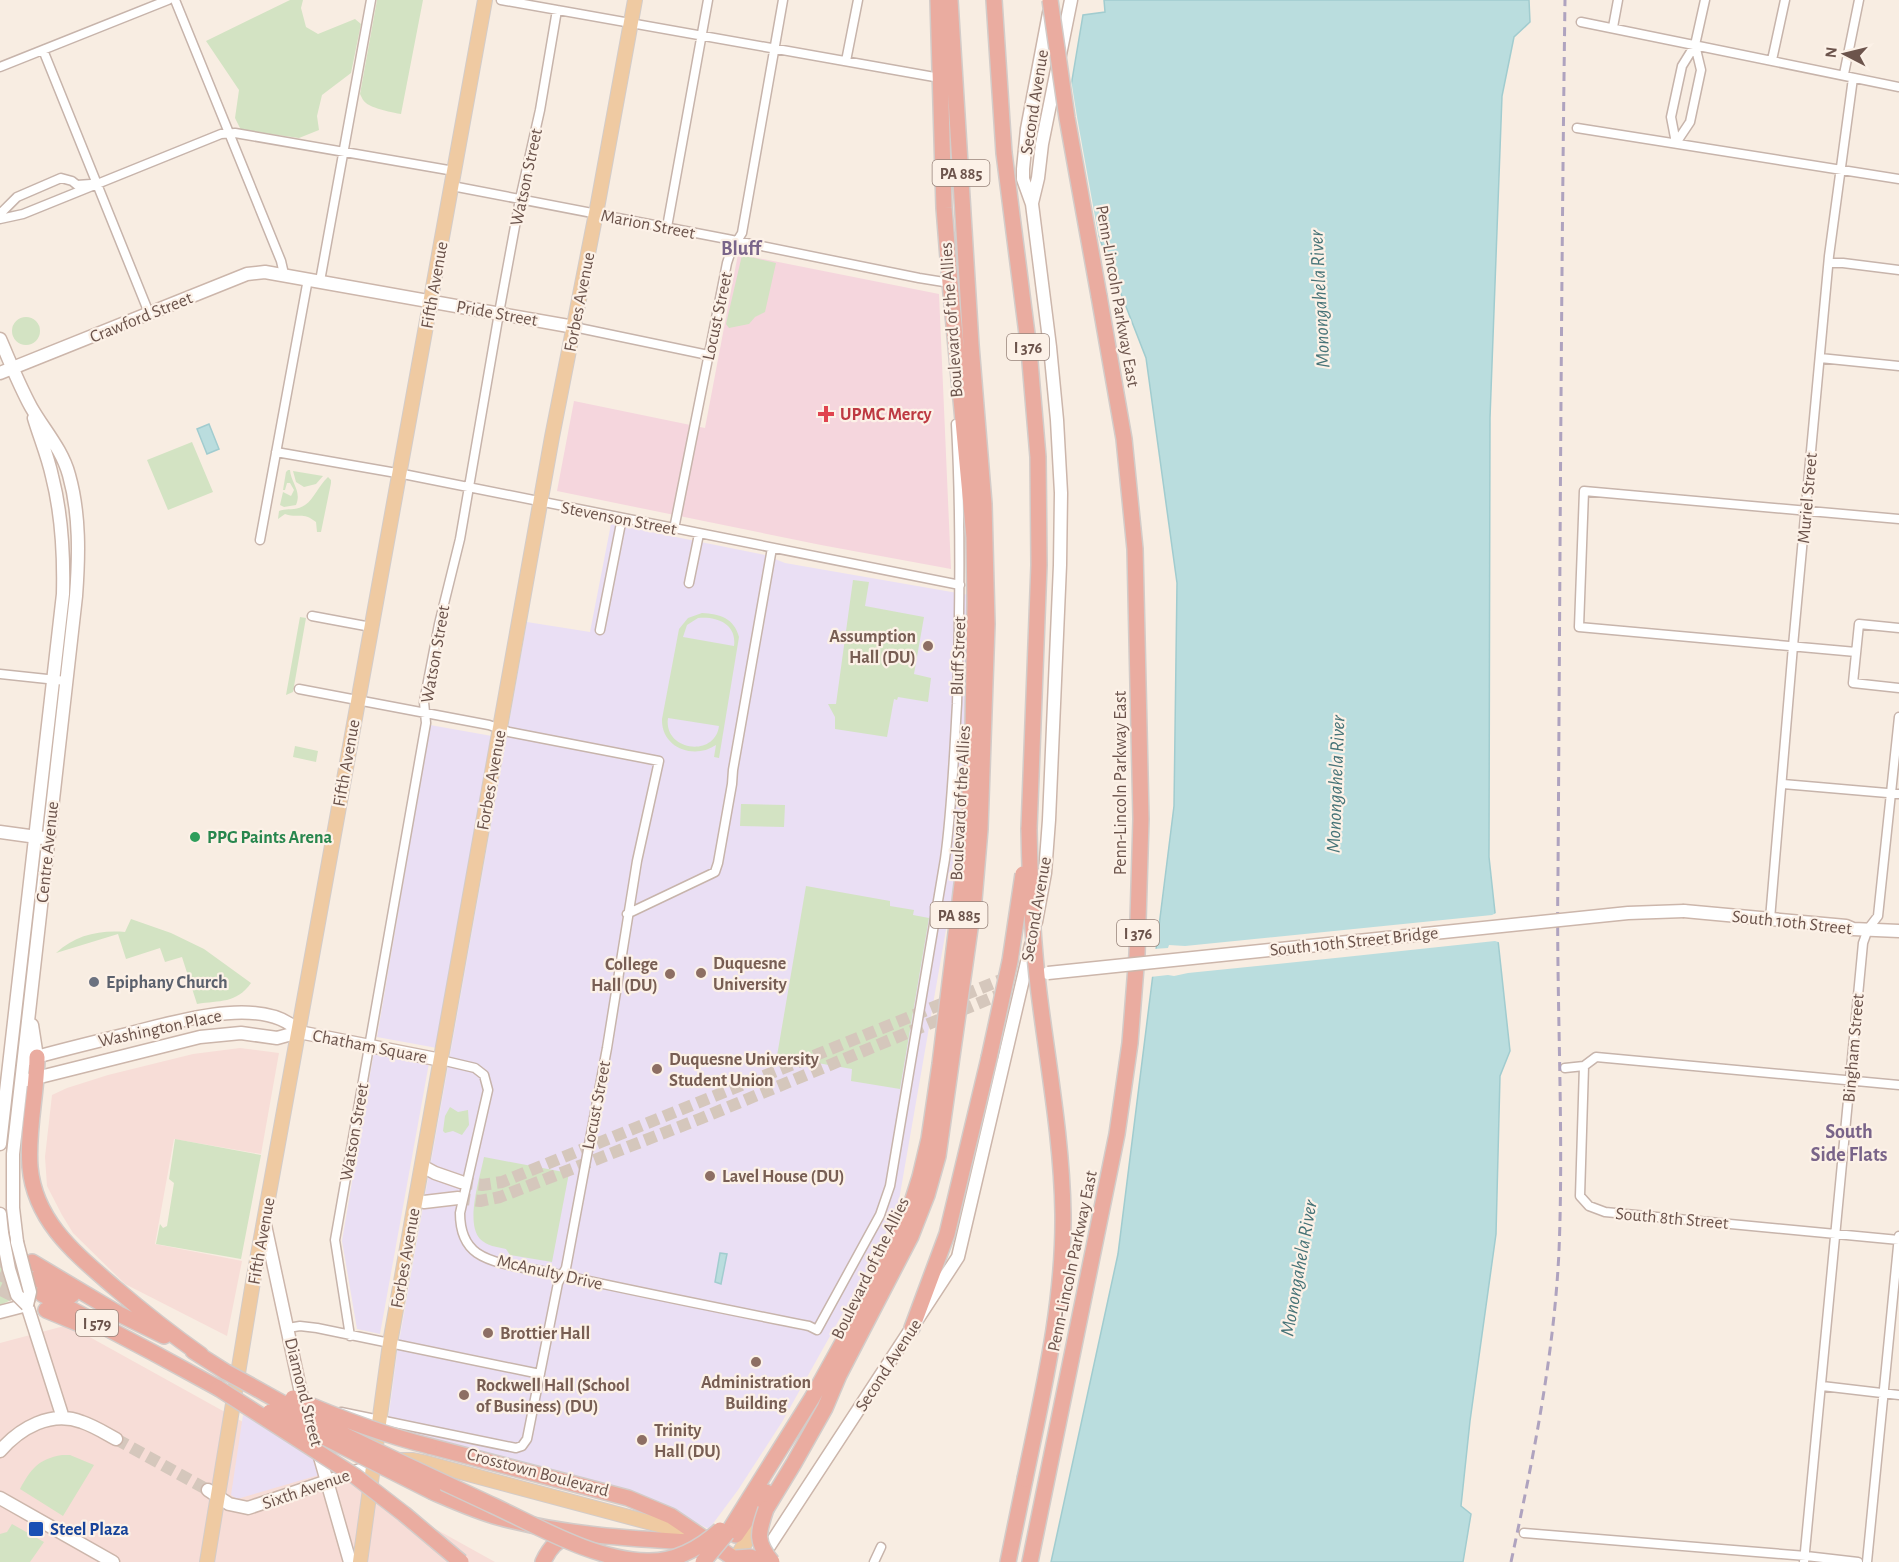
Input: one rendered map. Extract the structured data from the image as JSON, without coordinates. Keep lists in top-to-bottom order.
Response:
{
  "streets": {
    "highway": [
      "PA 885",
      "Penn-Lincoln Parkway East",
      "Boulevard of the Allies",
      "I 376",
      "I 579"
    ],
    "main road": [
      "Second Avenue",
      "Fifth Avenue",
      "Forbes Avenue",
      "Pride Street",
      "Crawford Street",
      "Centre Avenue",
      "South 10th Street",
      "South 10th Street Bridge",
      "Washington Place",
      "Chatham Square",
      "Diamond Street",
      "Crosstown Boulevard",
      "Sixth Avenue"
    ],
    "street": [
      "Watson Street",
      "Marion Street",
      "Locust Street",
      "Muriel Street",
      "Stevenson Street",
      "Bluff Street",
      "Bingham Street",
      "South 8th Street",
      "McAnulty Drive"
    ]
  },
  "crossings": [
    ["Second Avenue", "Penn-Lincoln Parkway East"],
    ["Second Avenue", "South 10th Street Bridge"],
    ["Watson Street", "Marion Street"],
    ["Watson Street", "Pride Street"],
    ["Watson Street", "Stevenson Street"],
    ["Watson Street", "Chatham Square"],
    ["Marion Street", "Fifth Avenue"],
    ["Marion Street", "Forbes Avenue"],
    ["Marion Street", "Locust Street"],
    ["Marion Street", "Boulevard of the Allies"],
    ["Marion Street", "Bluff Street"],
    ["Fifth Avenue", "Pride Street"],
    ["Fifth Avenue", "Stevenson Street"],
    ["Fifth Avenue", "Washington Place"],
    ["Fifth Avenue", "Chatham Square"],
    ["Fifth Avenue", "Diamond Street"],
    ["Fifth Avenue", "Sixth Avenue"],
    ["Forbes Avenue", "Pride Street"],
    ["Forbes Avenue", "Locust Street"],
    ["Forbes Avenue", "Stevenson Street"],
    ["Forbes Avenue", "Chatham Square"],
    ["Forbes Avenue", "McAnulty Drive"],
    ["Forbes Avenue", "Crosstown Boulevard"],
    ["Forbes Avenue", "Sixth Avenue"],
    ["Pride Street", "Locust Street"],
    ["Pride Street", "Crawford Street"],
    ["Locust Street", "Stevenson Street"],
    ["Locust Street", "McAnulty Drive"],
    ["Crawford Street", "Centre Avenue"],
    ["Boulevard of the Allies", "Bluff Street"],
    ["Muriel Street", "South 10th Street"],
    ["Stevenson Street", "Bluff Street"],
    ["Bluff Street", "McAnulty Drive"],
    ["Centre Avenue", "Washington Place"],
    ["South 10th Street", "South 10th Street Bridge"],
    ["South 10th Street", "Bingham Street"],
    ["Washington Place", "Chatham Square"],
    ["Chatham Square", "McAnulty Drive"],
    ["Bingham Street", "South 8th Street"],
    ["Diamond Street", "Sixth Avenue"],
    ["Crosstown Boulevard", "Sixth Avenue"]
  ],
  "districts": ["Bluff", "South Side Flats"],
  "water": ["Monongahela River"],
  "places": {
    "health": ["UPMC Mercy"],
    "other": [
      "Assumption Hall (DU)",
      "PPG Paints Arena",
      "Duquesne University",
      "College Hall (DU)",
      "Epiphany Church",
      "Duquesne University Student Union",
      "Lavel House (DU)",
      "Brottier Hall",
      "Administration Building",
      "Rockwell Hall (School of Business) (DU)",
      "Trinity Hall (DU)"
    ],
    "transit": ["Steel Plaza"]
  },
  "north": "left"
}
